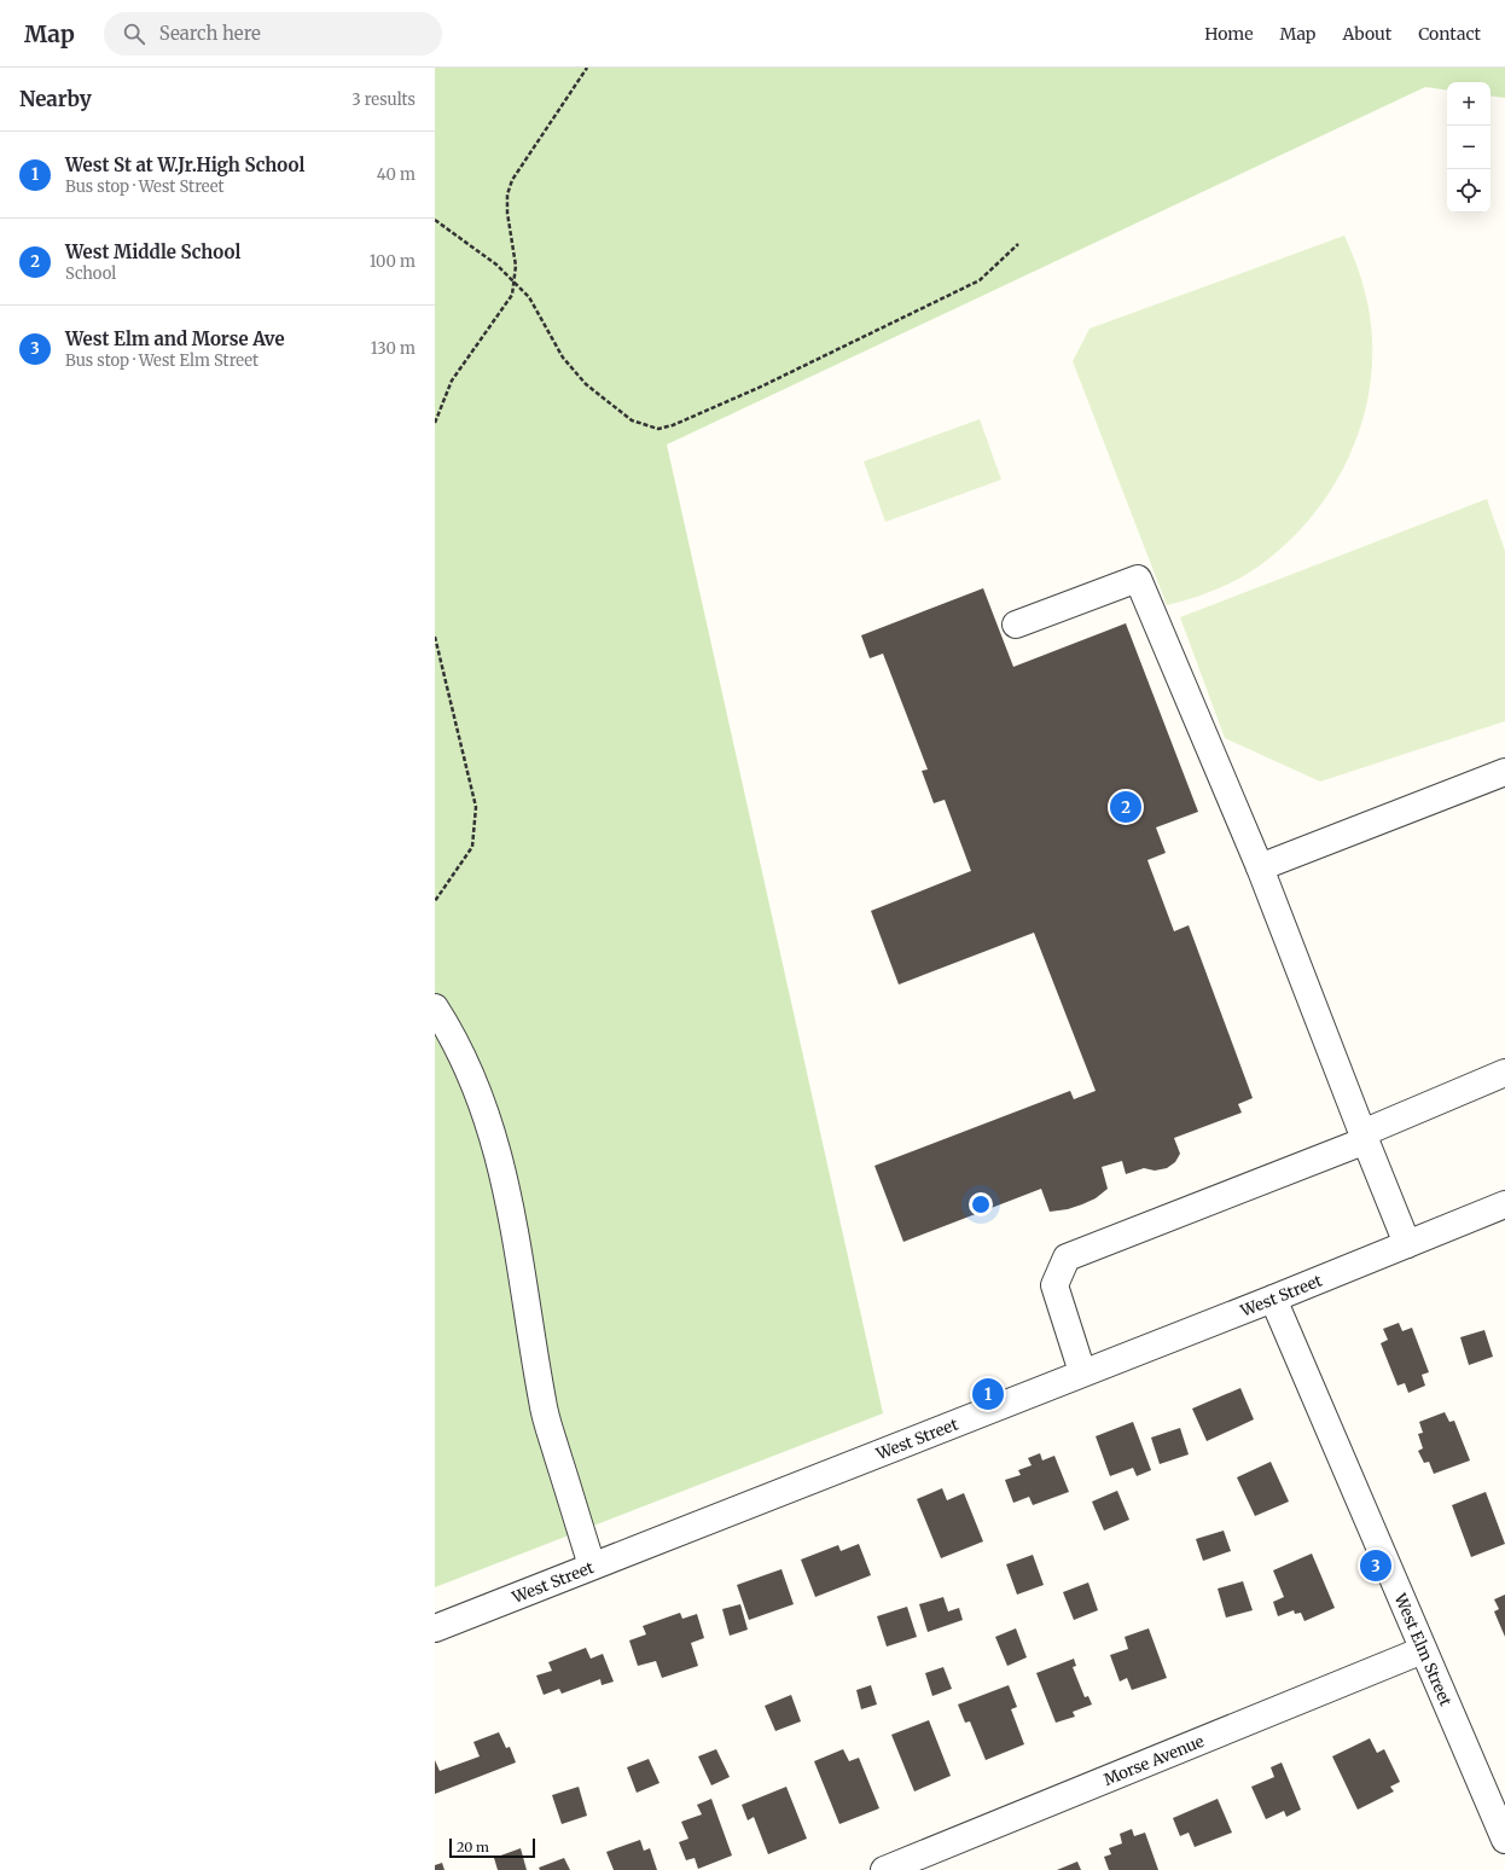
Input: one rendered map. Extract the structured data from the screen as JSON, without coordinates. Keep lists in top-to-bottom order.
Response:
{
  "streets": {
    "street": ["West Street", "West Elm Street", "Morse Avenue"]
  },
  "crossings": [
    ["West Street", "West Elm Street"],
    ["West Elm Street", "Morse Avenue"]
  ],
  "scale_bar": "20 m",
  "page": {
    "header": "Map",
    "search": "Search here",
    "nav": [
      "Home",
      "Map",
      "About",
      "Contact"
    ],
    "heading": ["Nearby", "3 results"],
    "map_buttons": ["+", "−"],
    "list": [
      {
        "mark": "1",
        "name": "West St at W.Jr.High School",
        "note": "Bus stop · West Street",
        "value": "40 m"
      },
      {
        "mark": "2",
        "name": "West Middle School",
        "note": "School",
        "value": "100 m"
      },
      {
        "mark": "3",
        "name": "West Elm and Morse Ave",
        "note": "Bus stop · West Elm Street",
        "value": "130 m"
      }
    ],
    "pins": ["2", "1", "3"],
    "scale": "20 m"
  }
}
